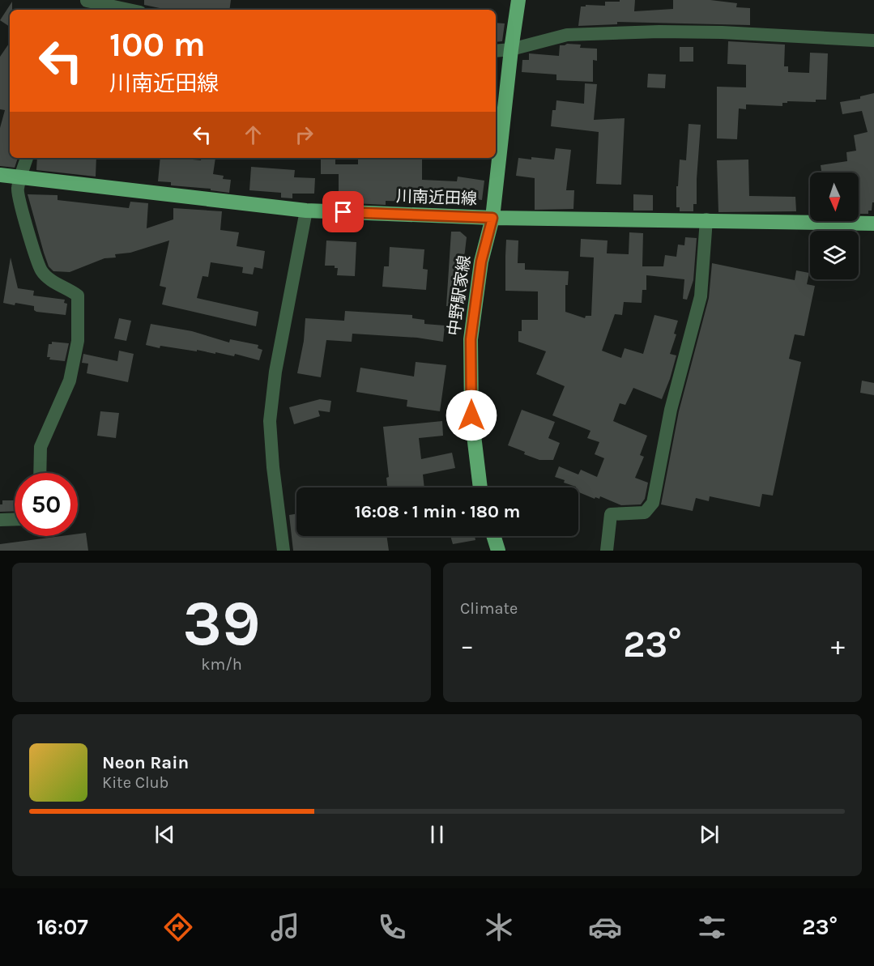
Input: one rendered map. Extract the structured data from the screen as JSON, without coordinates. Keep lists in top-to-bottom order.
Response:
{
  "streets": {
    "main road": ["川南近田線", "中野駅家線"]
  },
  "crossings": [
    ["川南近田線", "中野駅家線"]
  ],
  "north": "bottom",
  "page": {
    "turn": ["100 m", "川南近田線"],
    "limit": "50",
    "trip": "16:08 · 1 min · 180 m",
    "tile": [
      ["39", "km/h"],
      "Climate"
    ],
    "heat": ["−", "23°", "+"],
    "song": ["Neon Rain", "Kite Club"],
    "tabs": ["16:07", "23°"]
  }
}
